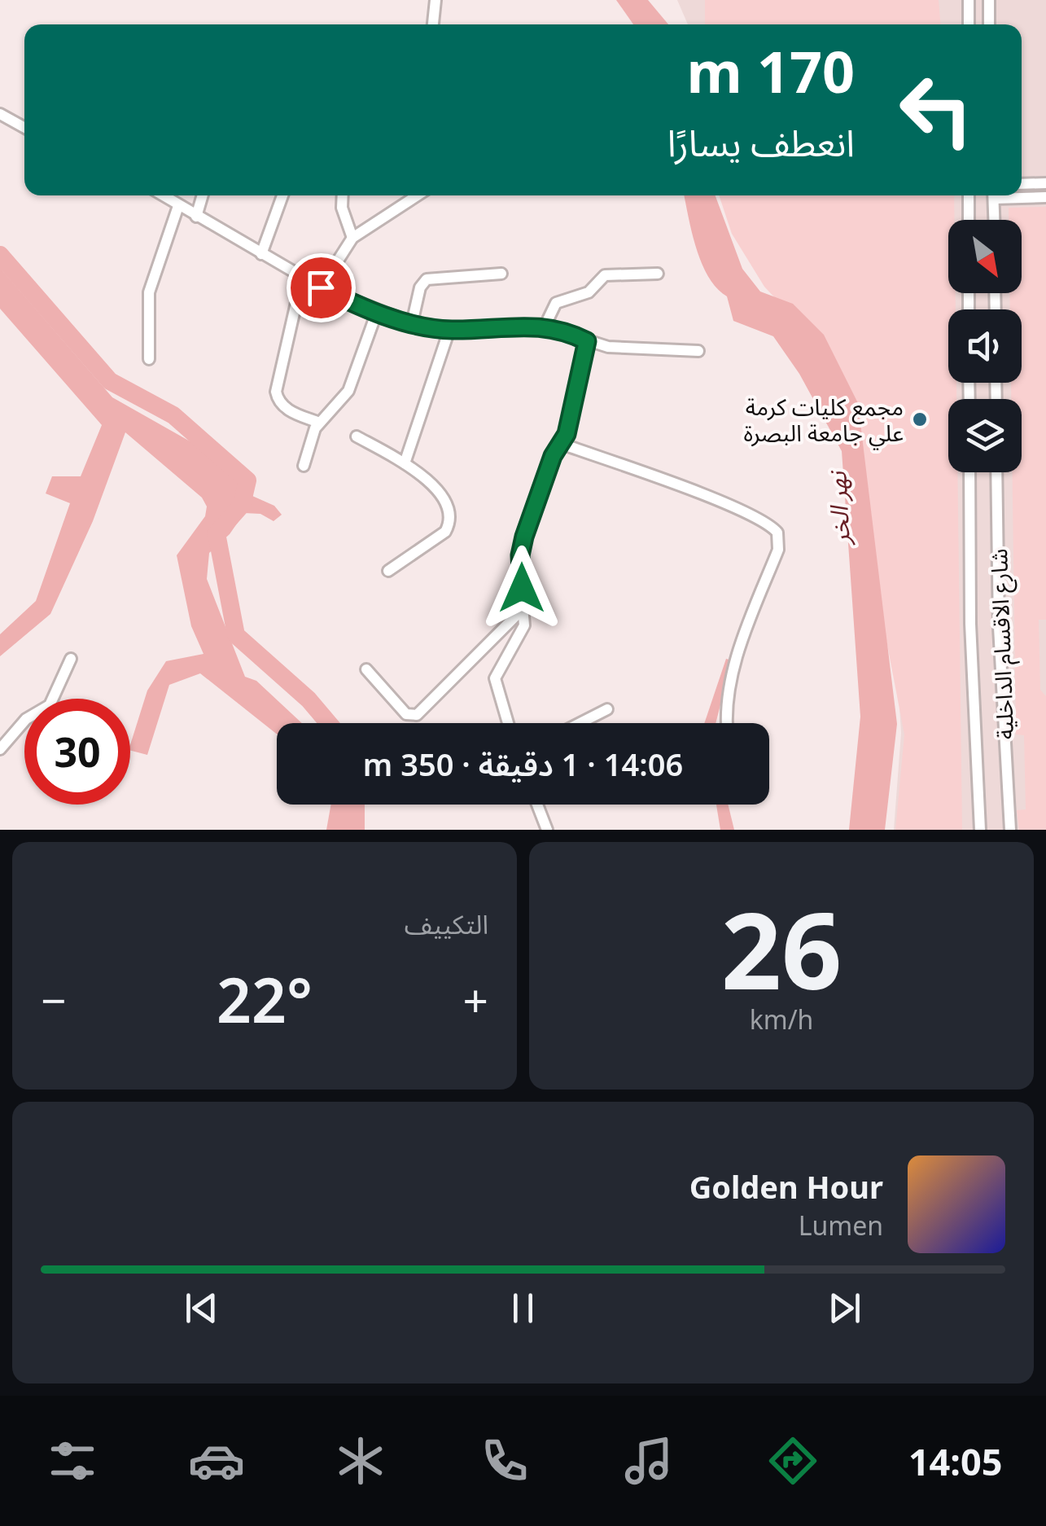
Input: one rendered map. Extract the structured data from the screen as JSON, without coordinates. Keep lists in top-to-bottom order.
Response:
{
  "streets": {
    "street": ["شارع الاقسام الداخلية"]
  },
  "water": ["نهر الخر"],
  "places": ["مجمع كليات كرمة علي جامعة البصرة"],
  "north": "bottom right",
  "page": {
    "turn": ["170 m", "انعطف يسارًا"],
    "limit": "30",
    "trip": "14:06 · 1 دقيقة · 350 m",
    "tile": [
      ["26", "km/h"],
      "التكييف"
    ],
    "heat": ["−", "22°", "+"],
    "song": ["Golden Hour", "Lumen"],
    "tabs": "14:05"
  }
}
